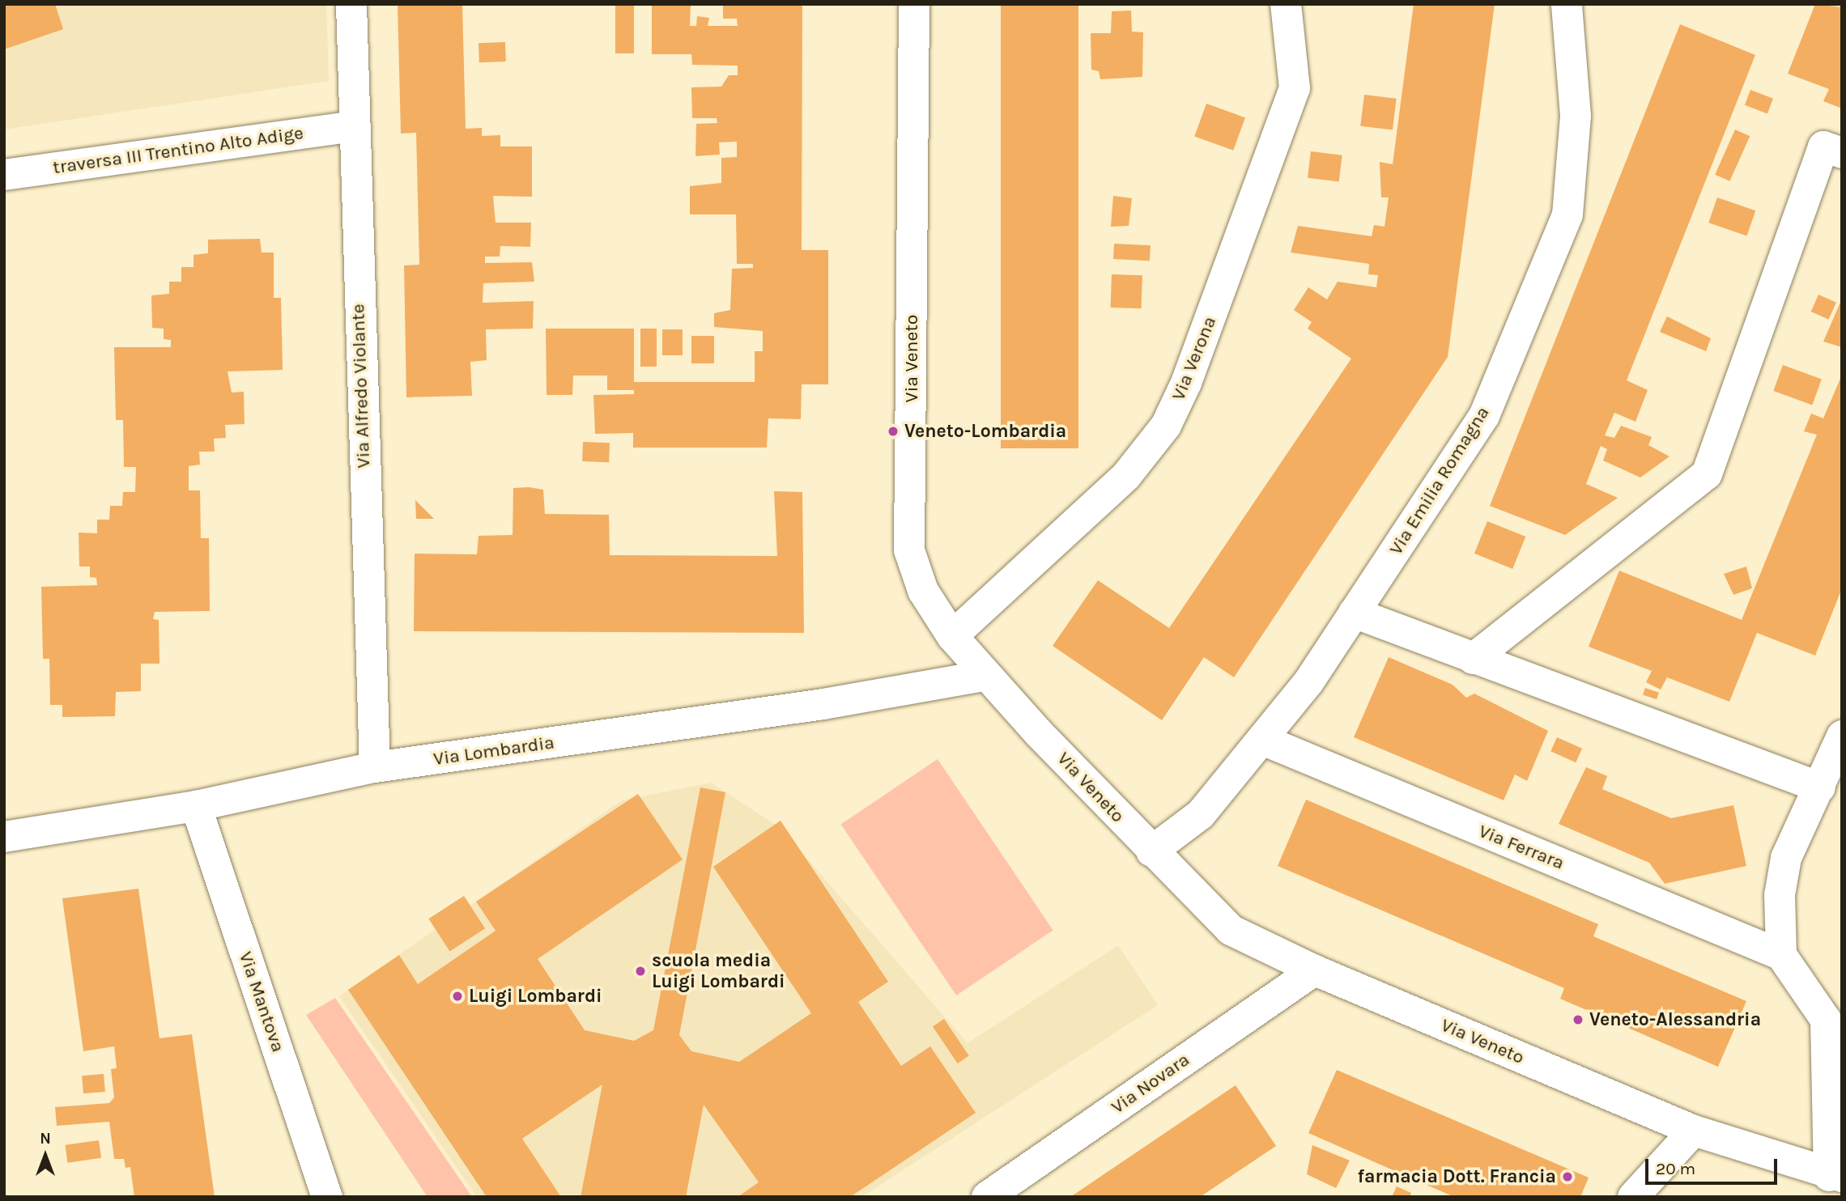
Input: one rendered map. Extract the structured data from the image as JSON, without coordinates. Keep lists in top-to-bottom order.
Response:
{
  "streets": {
    "street": [
      "traversa III Trentino Alto Adige",
      "Via Veneto",
      "Via Verona",
      "Via Alfredo Violante",
      "Via Emilia Romagna",
      "Via Lombardia",
      "Via Ferrara",
      "Via Mantova",
      "Via Novara"
    ]
  },
  "crossings": [
    ["traversa III Trentino Alto Adige", "Via Alfredo Violante"],
    ["Via Veneto", "Via Verona"],
    ["Via Veneto", "Via Emilia Romagna"],
    ["Via Veneto", "Via Lombardia"],
    ["Via Veneto", "Via Novara"],
    ["Via Alfredo Violante", "Via Lombardia"],
    ["Via Emilia Romagna", "Via Ferrara"],
    ["Via Lombardia", "Via Mantova"]
  ],
  "places": [
    "Veneto-Lombardia",
    "scuola media Luigi Lombardi",
    "Luigi Lombardi",
    "Veneto-Alessandria",
    "farmacia Dott. Francia"
  ],
  "scale_bar": "20 m",
  "north": "top"
}
